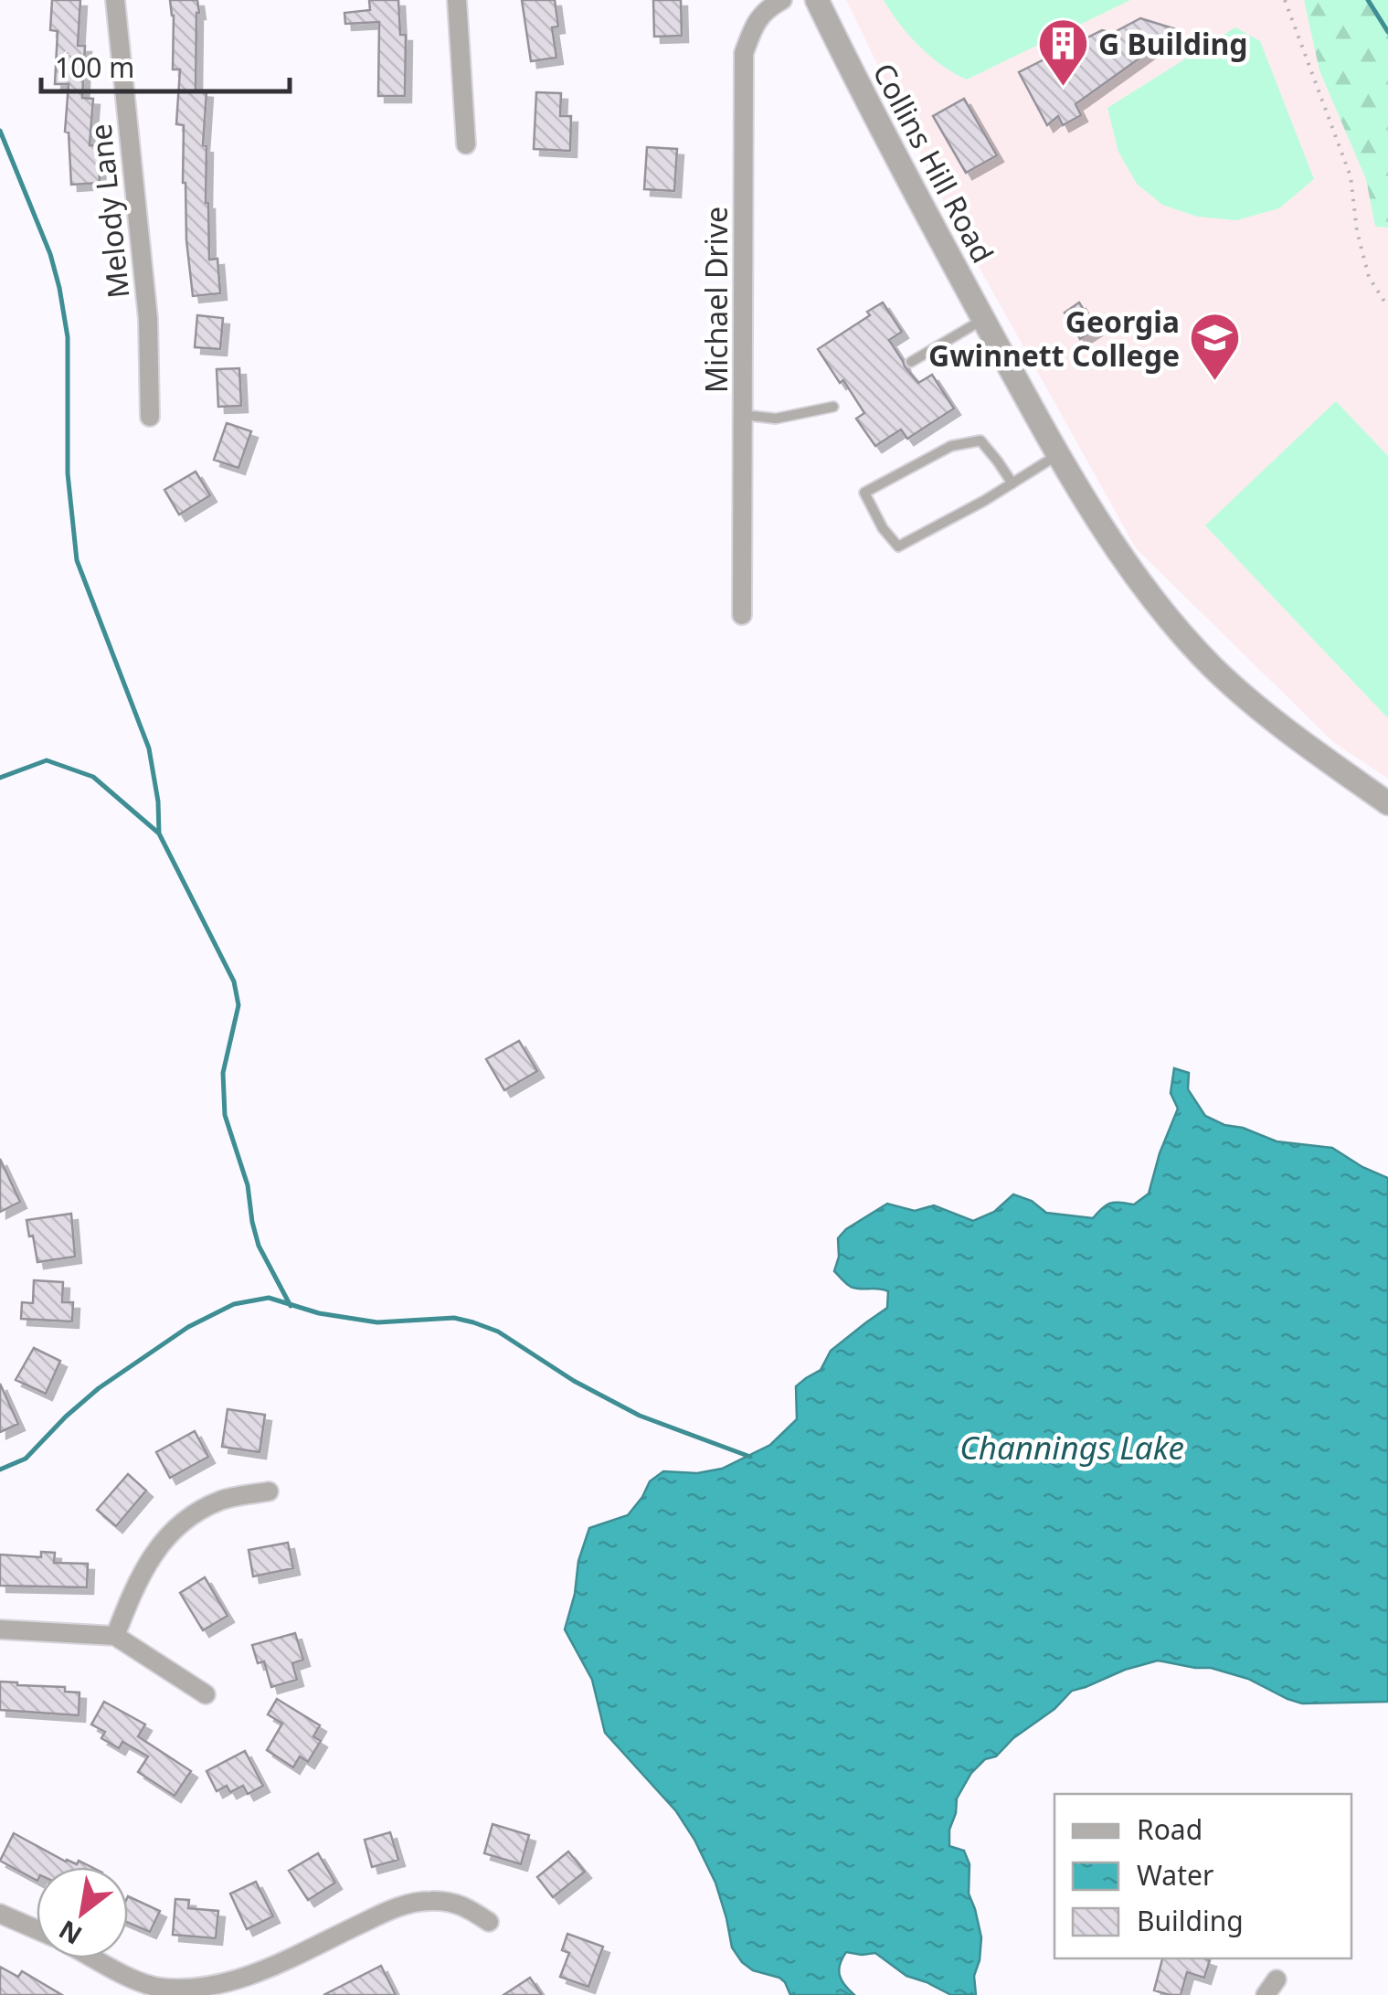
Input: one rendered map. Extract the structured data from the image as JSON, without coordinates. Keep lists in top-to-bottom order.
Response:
{
  "streets": {
    "street": ["Collins Hill Road", "Melody Lane", "Michael Drive"]
  },
  "water": ["Channings Lake"],
  "places": {
    "building": ["G Building"],
    "school or university": ["Georgia Gwinnett College"]
  },
  "legend": ["Road", "Water", "Building"],
  "scale_bar": "100 m",
  "north": "bottom left"
}
